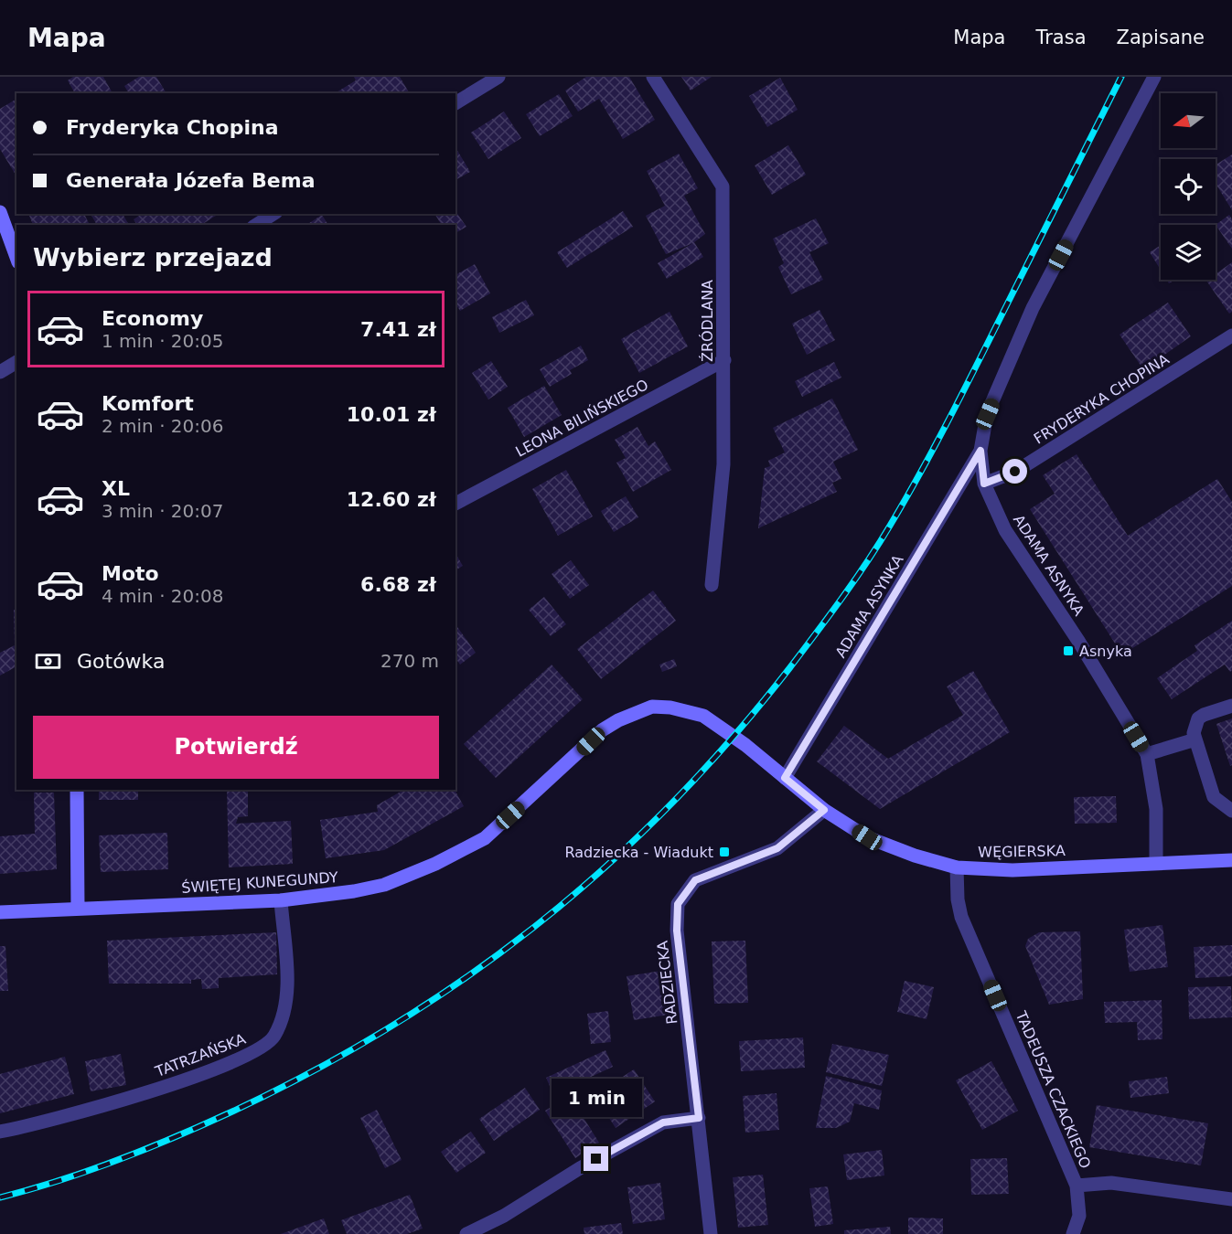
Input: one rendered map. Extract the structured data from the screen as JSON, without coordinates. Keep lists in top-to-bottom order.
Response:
{
  "streets": {
    "main road": ["WĘGIERSKA", "ŚWIĘTEJ KUNEGUNDY"],
    "street": [
      "ŹRÓDLANA",
      "FRYDERYKA CHOPINA",
      "LEONA BILIŃSKIEGO",
      "ADAMA ASNYKA",
      "ADAMA ASYNKA",
      "RADZIECKA",
      "TATRZAŃSKA",
      "TADEUSZA CZACKIEGO"
    ]
  },
  "crossings": [
    ["ŹRÓDLANA", "LEONA BILIŃSKIEGO"],
    ["FRYDERYKA CHOPINA", "ADAMA ASNYKA"],
    ["ADAMA ASNYKA", "ADAMA ASYNKA"],
    ["ADAMA ASNYKA", "WĘGIERSKA"],
    ["ADAMA ASYNKA", "ŚWIĘTEJ KUNEGUNDY"],
    ["WĘGIERSKA", "ŚWIĘTEJ KUNEGUNDY"],
    ["WĘGIERSKA", "RADZIECKA"],
    ["WĘGIERSKA", "TADEUSZA CZACKIEGO"],
    ["ŚWIĘTEJ KUNEGUNDY", "RADZIECKA"],
    ["ŚWIĘTEJ KUNEGUNDY", "TATRZAŃSKA"]
  ],
  "places": {
    "transit": ["Asnyka", "Radziecka - Wiadukt"]
  },
  "north": "left",
  "page": {
    "header": "Mapa",
    "nav": ["Mapa", "Trasa", "Zapisane"],
    "banner": ["Fryderyka Chopina", "Generała Józefa Bema"],
    "heading": "Wybierz przejazd",
    "list": [
      {
        "name": "Economy",
        "note": "1 min · 20:05",
        "value": "7.41 zł"
      },
      {
        "name": "Komfort",
        "note": "2 min · 20:06",
        "value": "10.01 zł"
      },
      {
        "name": "XL",
        "note": "3 min · 20:07",
        "value": "12.60 zł"
      },
      {
        "name": "Moto",
        "note": "4 min · 20:08",
        "value": "6.68 zł"
      }
    ],
    "pay": ["Gotówka", "270 m"],
    "buttons": "Potwierdź",
    "bubble": "1 min"
  }
}
